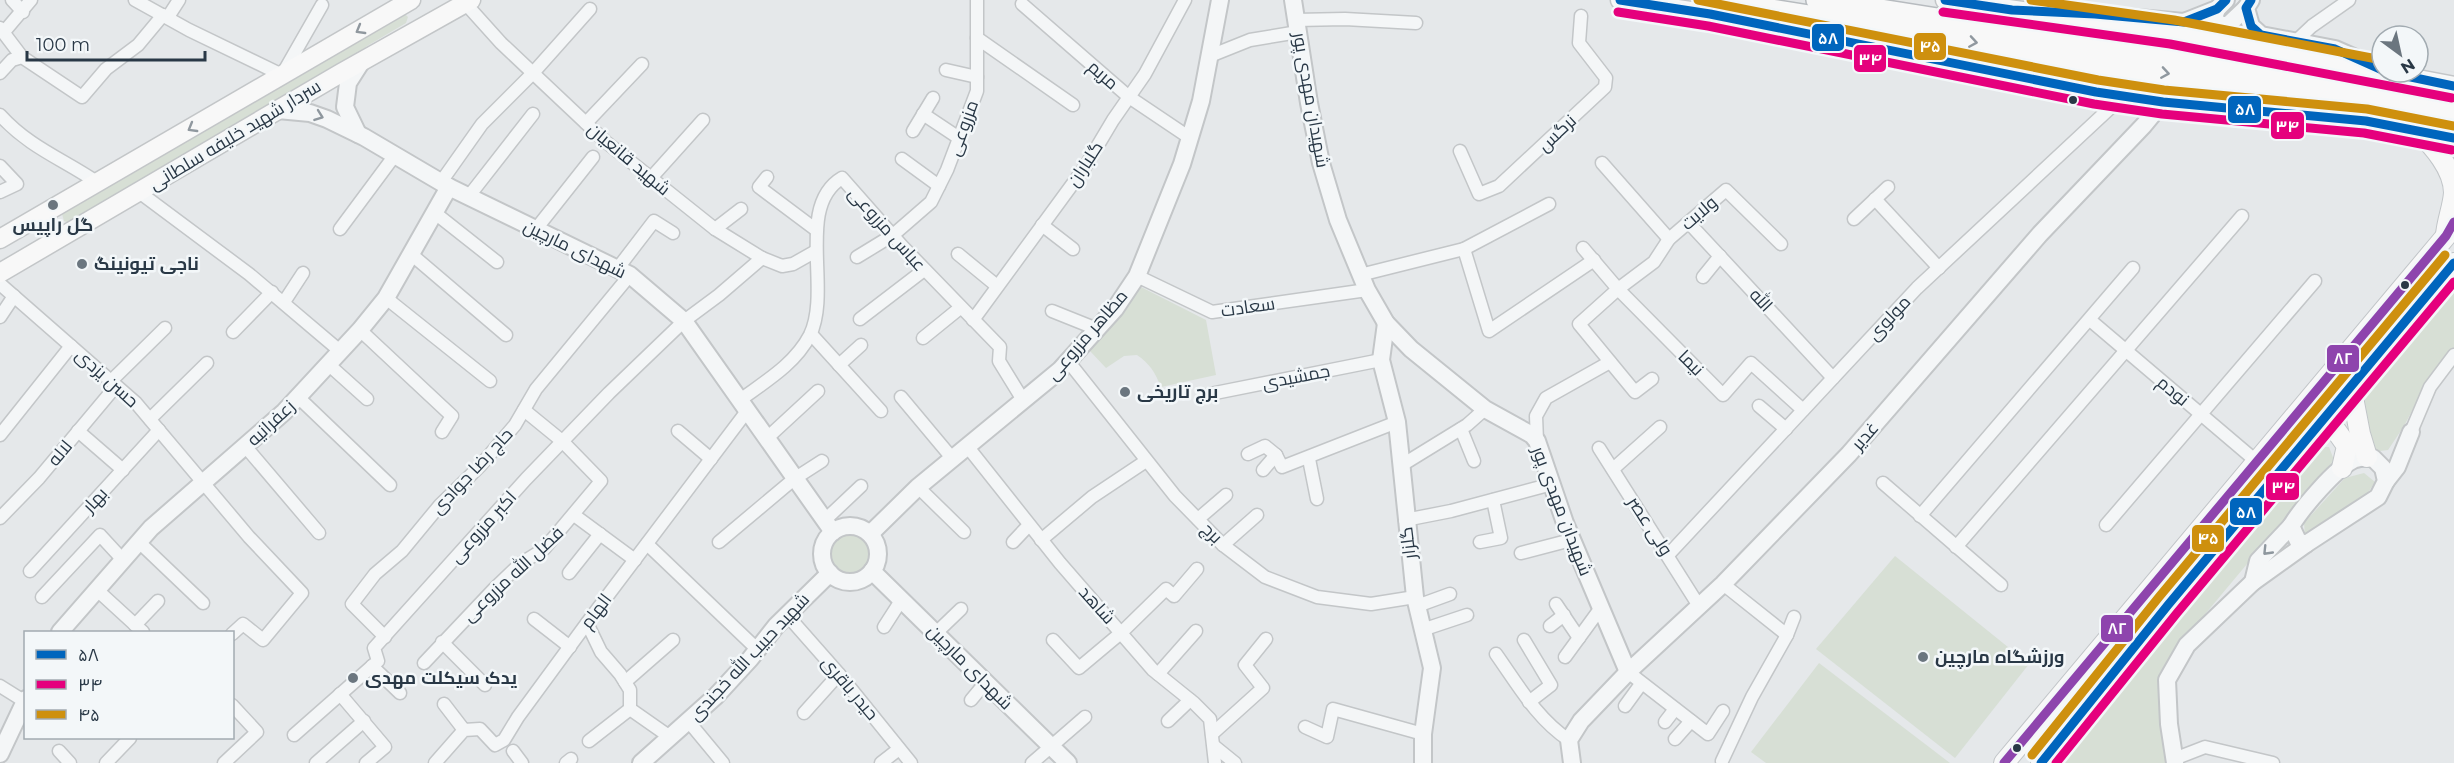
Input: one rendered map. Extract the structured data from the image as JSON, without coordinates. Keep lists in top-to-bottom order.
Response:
{
  "streets": {
    "main road": ["سردار شهید خلیفه سلطانی"],
    "street": [
      "مریم",
      "شهیدان مهدی پور",
      "مزروعی",
      "نرگس",
      "شهید قانعیان",
      "گلباران",
      "ولایت",
      "عباس مزروعی",
      "شهدای مارچین",
      "الله",
      "سعادت",
      "مولوی",
      "مظاهر مزروعی",
      "نیما",
      "جمشیدی",
      "حسن یزدی",
      "نودم",
      "زعفرانیه",
      "غدیر",
      "لاله",
      "حاج رضا جوادی",
      "بهار",
      "ولی عصر",
      "اکبر مزروعی",
      "برج",
      "گلزار",
      "فضل الله مزروعی",
      "شاهد",
      "الهام",
      "شهید حبیب الله خجندی",
      "حیدر باقری"
    ]
  },
  "crossings": [
    ["مریم", "گلباران"],
    ["مریم", "مظاهر مزروعی"],
    ["شهیدان مهدی پور", "سعادت"],
    ["شهیدان مهدی پور", "غدیر"],
    ["شهیدان مهدی پور", "گلزار"],
    ["مزروعی", "عباس مزروعی"],
    ["سردار شهید خلیفه سلطانی", "شهید قانعیان"],
    ["سردار شهید خلیفه سلطانی", "شهدای مارچین"],
    ["شهید قانعیان", "عباس مزروعی"],
    ["شهید قانعیان", "اکبر مزروعی"],
    ["گلباران", "عباس مزروعی"],
    ["ولایت", "الله"],
    ["ولایت", "نیما"],
    ["عباس مزروعی", "شهدای مارچین"],
    ["عباس مزروعی", "مظاهر مزروعی"],
    ["عباس مزروعی", "الهام"],
    ["شهدای مارچین", "مظاهر مزروعی"],
    ["شهدای مارچین", "زعفرانیه"],
    ["شهدای مارچین", "حاج رضا جوادی"],
    ["شهدای مارچین", "اکبر مزروعی"],
    ["شهدای مارچین", "الهام"],
    ["شهدای مارچین", "شهید حبیب الله خجندی"],
    ["الله", "مولوی"],
    ["سعادت", "مظاهر مزروعی"],
    ["مولوی", "نیما"],
    ["مولوی", "ولی عصر"],
    ["مظاهر مزروعی", "برج"],
    ["مظاهر مزروعی", "شاهد"],
    ["مظاهر مزروعی", "شهید حبیب الله خجندی"],
    ["جمشیدی", "گلزار"],
    ["حسن یزدی", "زعفرانیه"],
    ["حسن یزدی", "لاله"],
    ["حسن یزدی", "بهار"],
    ["غدیر", "ولی عصر"],
    ["حاج رضا جوادی", "اکبر مزروعی"],
    ["حاج رضا جوادی", "فضل الله مزروعی"],
    ["اکبر مزروعی", "فضل الله مزروعی"],
    ["برج", "گلزار"],
    ["شهید حبیب الله خجندی", "حیدر باقری"]
  ],
  "places": [
    "گل راپیس",
    "ناجی‌ تیونینگ",
    "برج تاریخی",
    "ورزشگاه مارچین",
    "یدک سیکلت مهدی"
  ],
  "lines": [
    "transit line ۵۸",
    "transit line ۴۵",
    "transit line ۳۴",
    "transit line ۸۲"
  ],
  "legend": ["۵۸", "۳۴", "۴۵"],
  "scale_bar": "100 m",
  "north": "bottom right"
}
